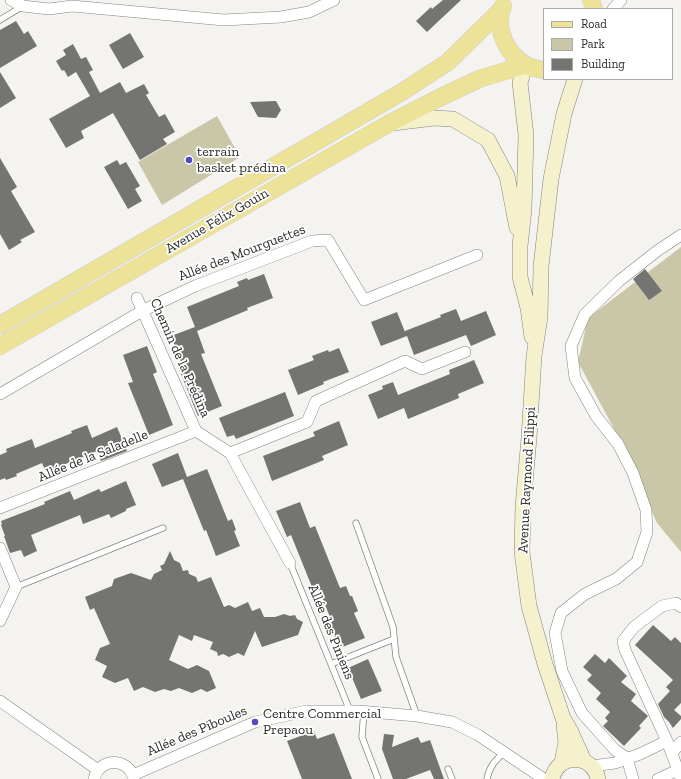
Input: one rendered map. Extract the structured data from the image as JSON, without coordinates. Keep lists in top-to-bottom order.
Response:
{
  "streets": {
    "main road": ["Avenue Félix Gouin", "Avenue Raymond Filippi"],
    "street": [
      "Allée des Mourguettes",
      "Chemin de la Prédina",
      "Allée de la Saladelle",
      "Allée des Piboules"
    ],
    "lane": ["Allée des Piniens"]
  },
  "crossings": [
    ["Avenue Félix Gouin", "Avenue Raymond Filippi"],
    ["Allée des Mourguettes", "Chemin de la Prédina"],
    ["Chemin de la Prédina", "Allée de la Saladelle"],
    ["Allée des Piniens", "Allée des Piboules"]
  ],
  "places": ["terrain basket prédina", "Centre Commercial Prepaou"],
  "legend": ["Road", "Park", "Building"]
}
